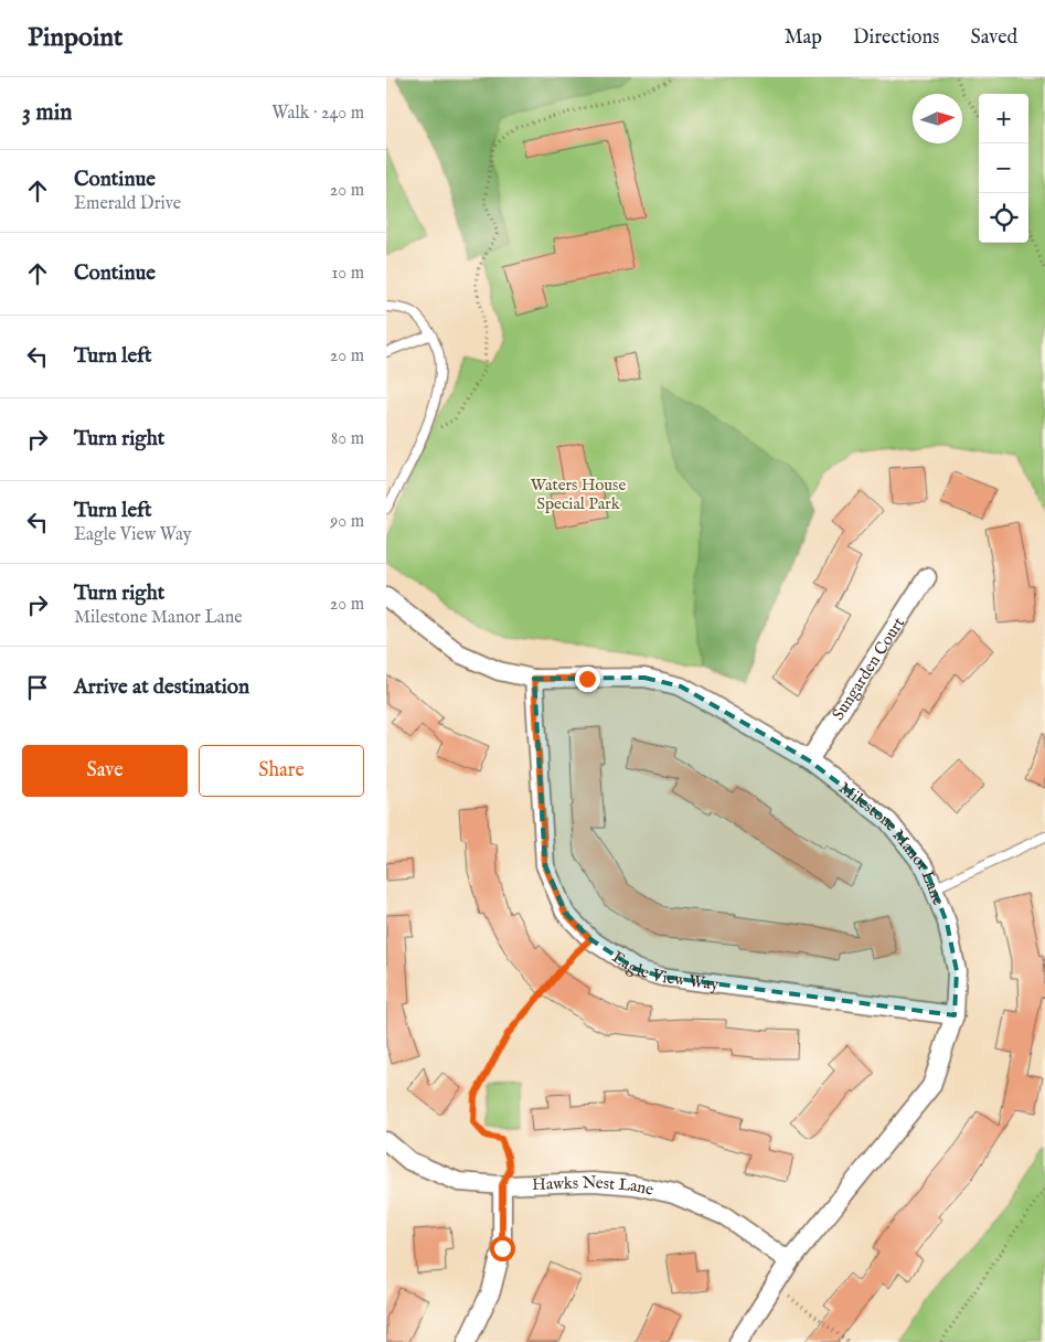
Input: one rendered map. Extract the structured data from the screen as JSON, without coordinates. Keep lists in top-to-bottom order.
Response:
{
  "streets": {
    "street": [
      "Sungarden Court",
      "Milestone Manor Lane",
      "Eagle View Way",
      "Hawks Nest Lane"
    ]
  },
  "crossings": [
    ["Sungarden Court", "Milestone Manor Lane"],
    ["Milestone Manor Lane", "Eagle View Way"],
    ["Milestone Manor Lane", "Hawks Nest Lane"]
  ],
  "parks": ["Waters House Special Park"],
  "north": "right",
  "page": {
    "header": "Pinpoint",
    "nav": ["Map", "Directions", "Saved"],
    "heading": ["3 min", "Walk · 240 m"],
    "map_buttons": ["+", "−"],
    "list": [
      ["Continue", "Emerald Drive", "20 m"],
      ["Continue", "10 m"],
      ["Turn left", "20 m"],
      ["Turn right", "80 m"],
      ["Turn left", "Eagle View Way", "90 m"],
      ["Turn right", "Milestone Manor Lane", "20 m"],
      "Arrive at destination"
    ],
    "buttons": ["Save", "Share"]
  }
}
